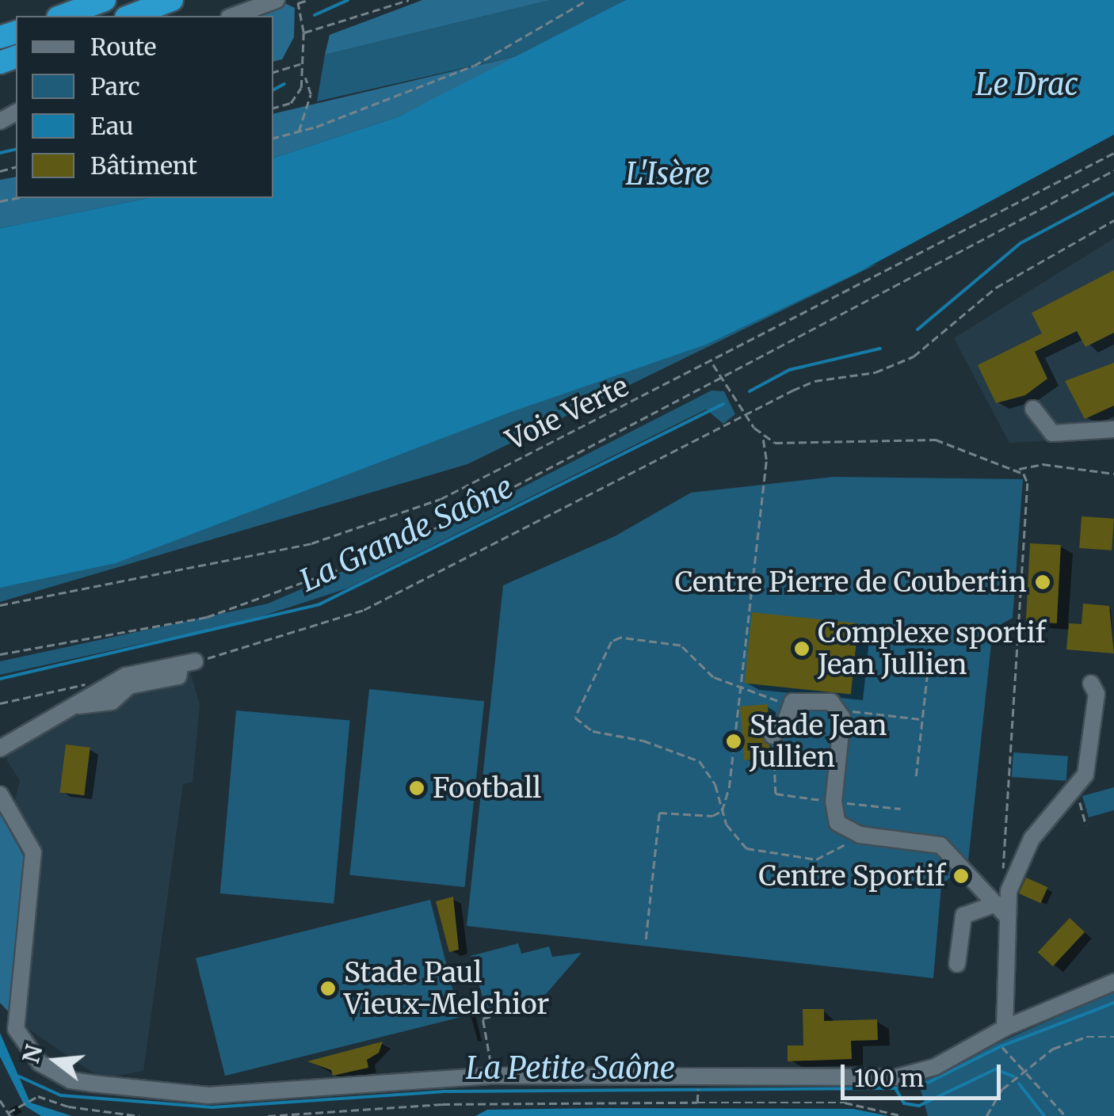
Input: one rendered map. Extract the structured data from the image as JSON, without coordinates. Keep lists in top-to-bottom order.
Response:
{
  "streets": {
    "path": ["Voie Verte"]
  },
  "water": [
    "Le Drac",
    "L'Isère",
    "La Grande Saône",
    "La Petite Saône"
  ],
  "places": [
    "Centre Pierre de Coubertin",
    "Complexe sportif Jean Jullien",
    "Stade Jean Jullien",
    "Football",
    "Centre Sportif",
    "Stade Paul Vieux-Melchior"
  ],
  "legend": [
    "Route",
    "Parc",
    "Eau",
    "Bâtiment"
  ],
  "scale_bar": "100 m",
  "north": "left"
}
